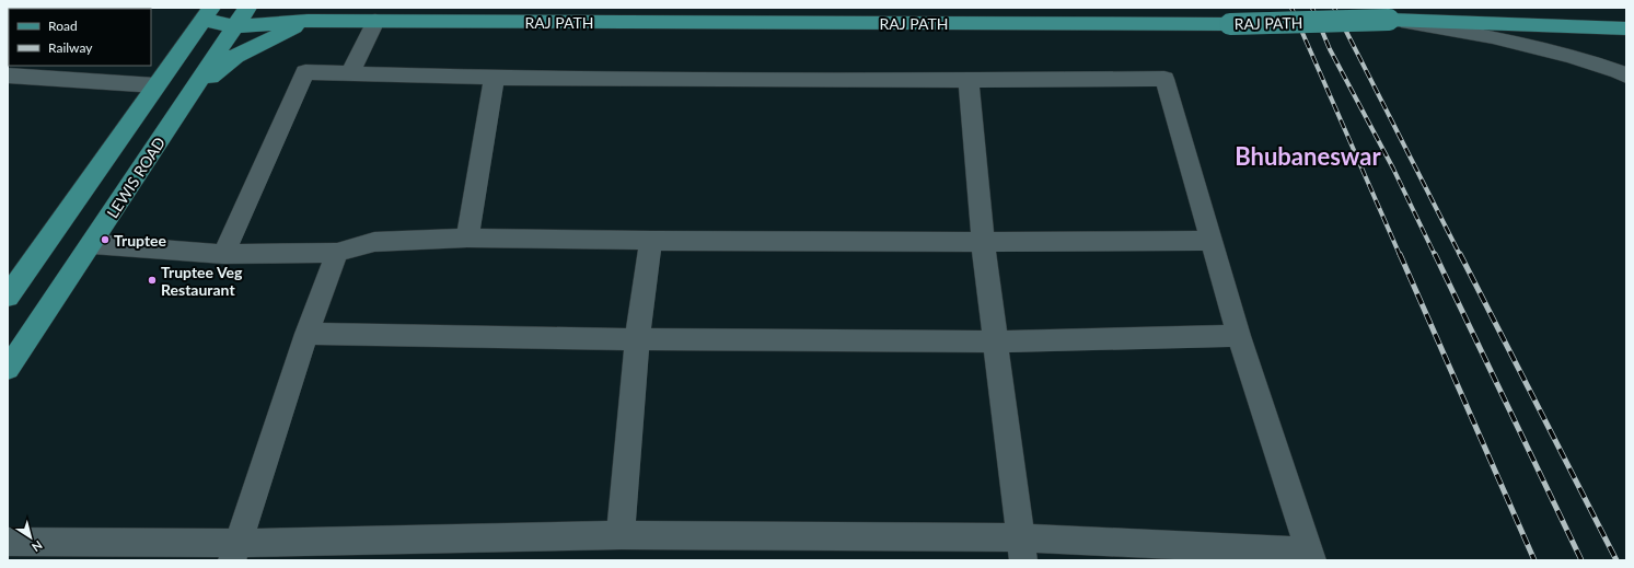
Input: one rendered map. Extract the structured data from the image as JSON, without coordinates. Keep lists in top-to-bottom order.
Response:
{
  "streets": {
    "main road": ["RAJ PATH", "LEWIS ROAD"]
  },
  "crossings": [
    ["RAJ PATH", "LEWIS ROAD"]
  ],
  "districts": ["Bhubaneswar"],
  "places": ["Truptee", "Truptee Veg Restaurant"],
  "legend": ["Road", "Railway"],
  "north": "bottom right"
}
